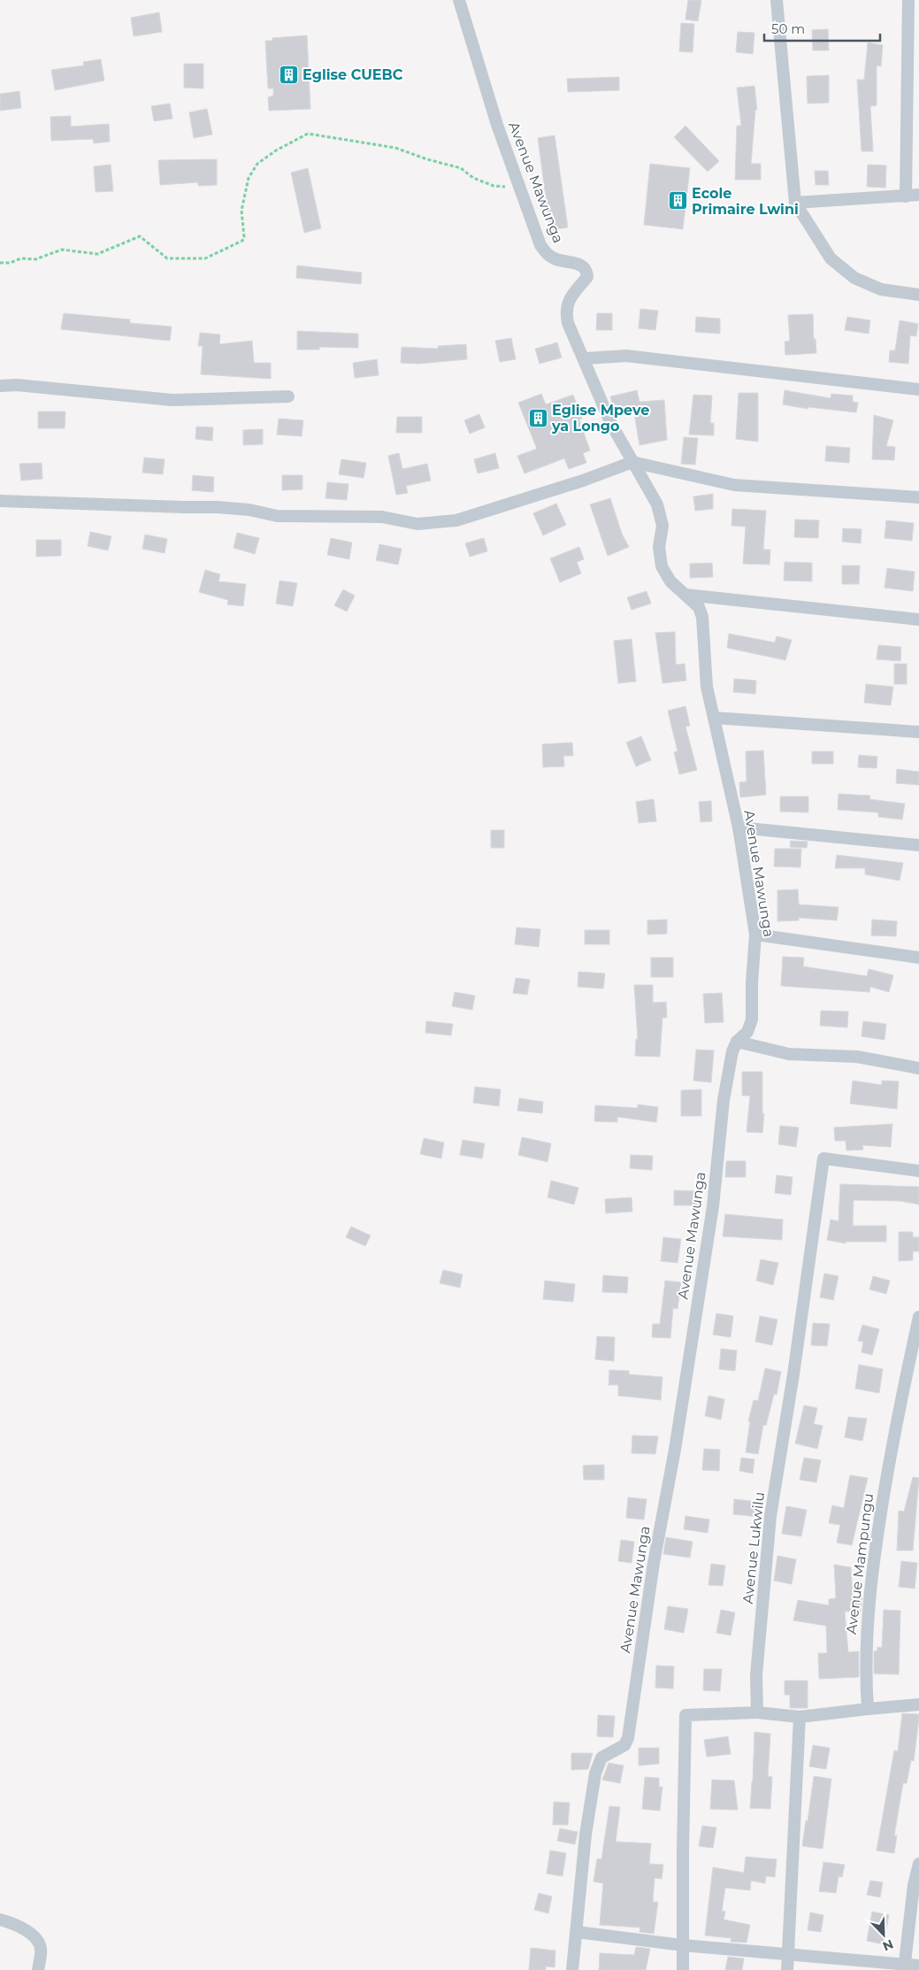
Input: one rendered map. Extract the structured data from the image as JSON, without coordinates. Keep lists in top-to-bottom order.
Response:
{
  "streets": {
    "street": ["Avenue Mawunga", "Avenue Lukwilu", "Avenue Mampungu"]
  },
  "places": {
    "building": ["Eglise CUEBC", "Ecole Primaire Lwini", "Eglise Mpeve ya Longo"]
  },
  "scale_bar": "50 m",
  "north": "bottom right"
}
